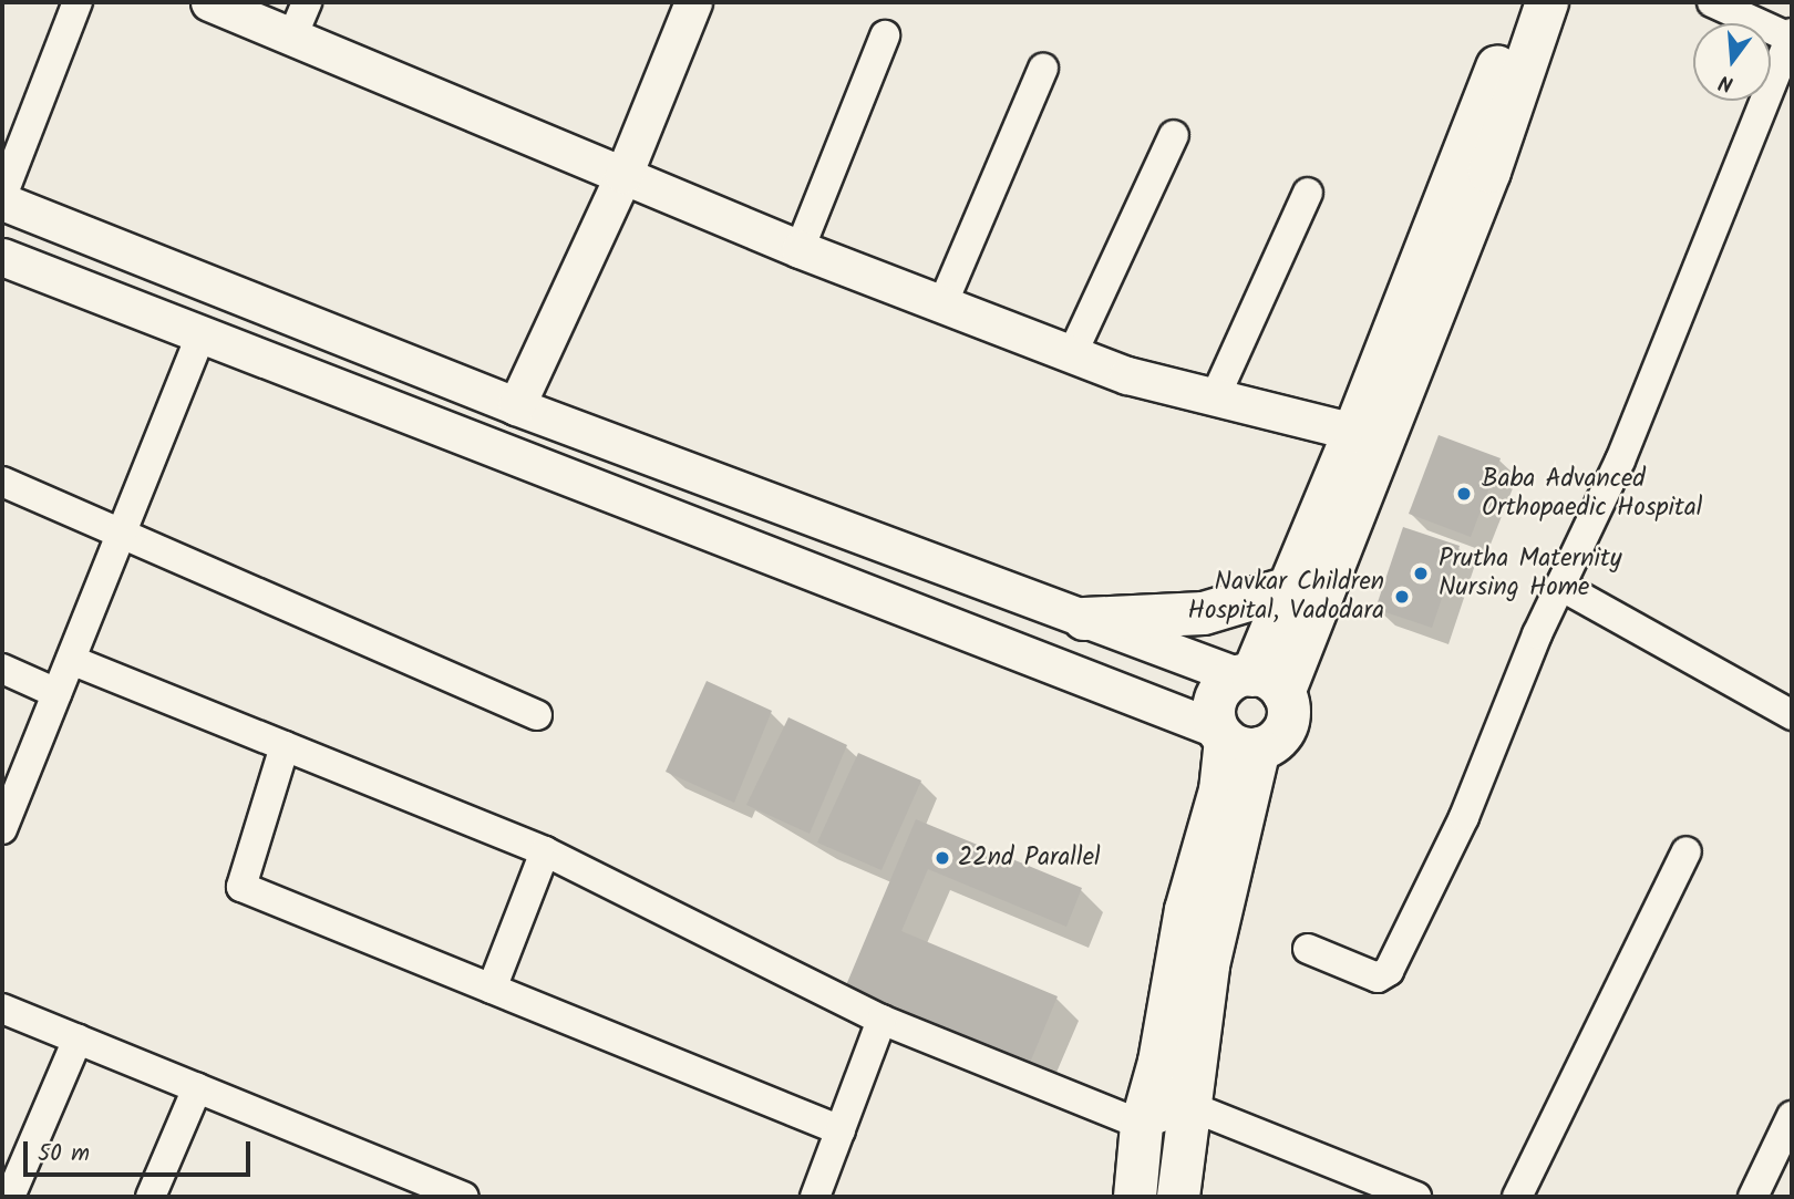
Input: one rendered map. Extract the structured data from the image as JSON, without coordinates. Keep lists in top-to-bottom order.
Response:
{
  "places": [
    "Baba Advanced Orthopaedic Hospital",
    "Prutha Maternity Nursing Home",
    "Navkar Children Hospital, Vadodara",
    "22nd Parallel"
  ],
  "scale_bar": "50 m",
  "north": "bottom"
}
